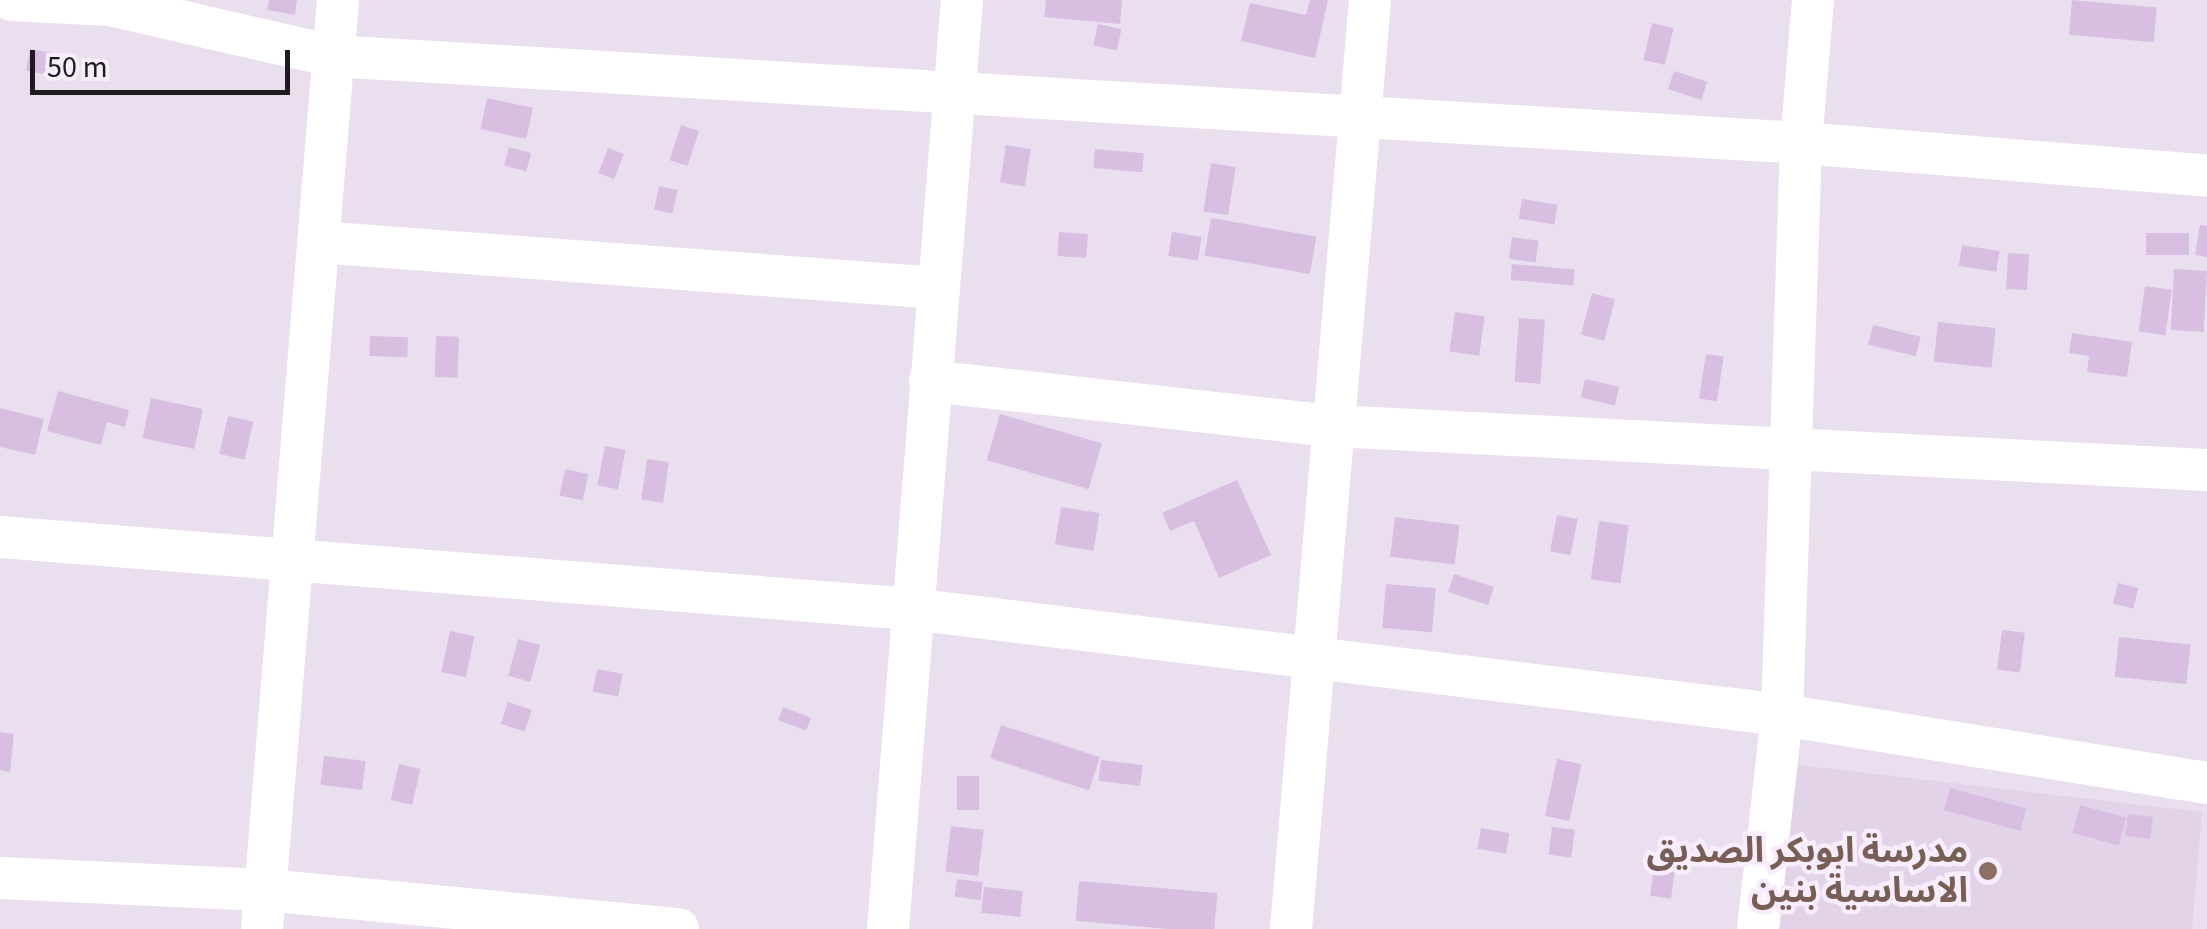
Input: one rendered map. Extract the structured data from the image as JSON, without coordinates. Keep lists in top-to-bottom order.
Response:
{
  "places": ["مدرسة ابوبكر الصديق الاساسية بنين"],
  "scale_bar": "50 m"
}
